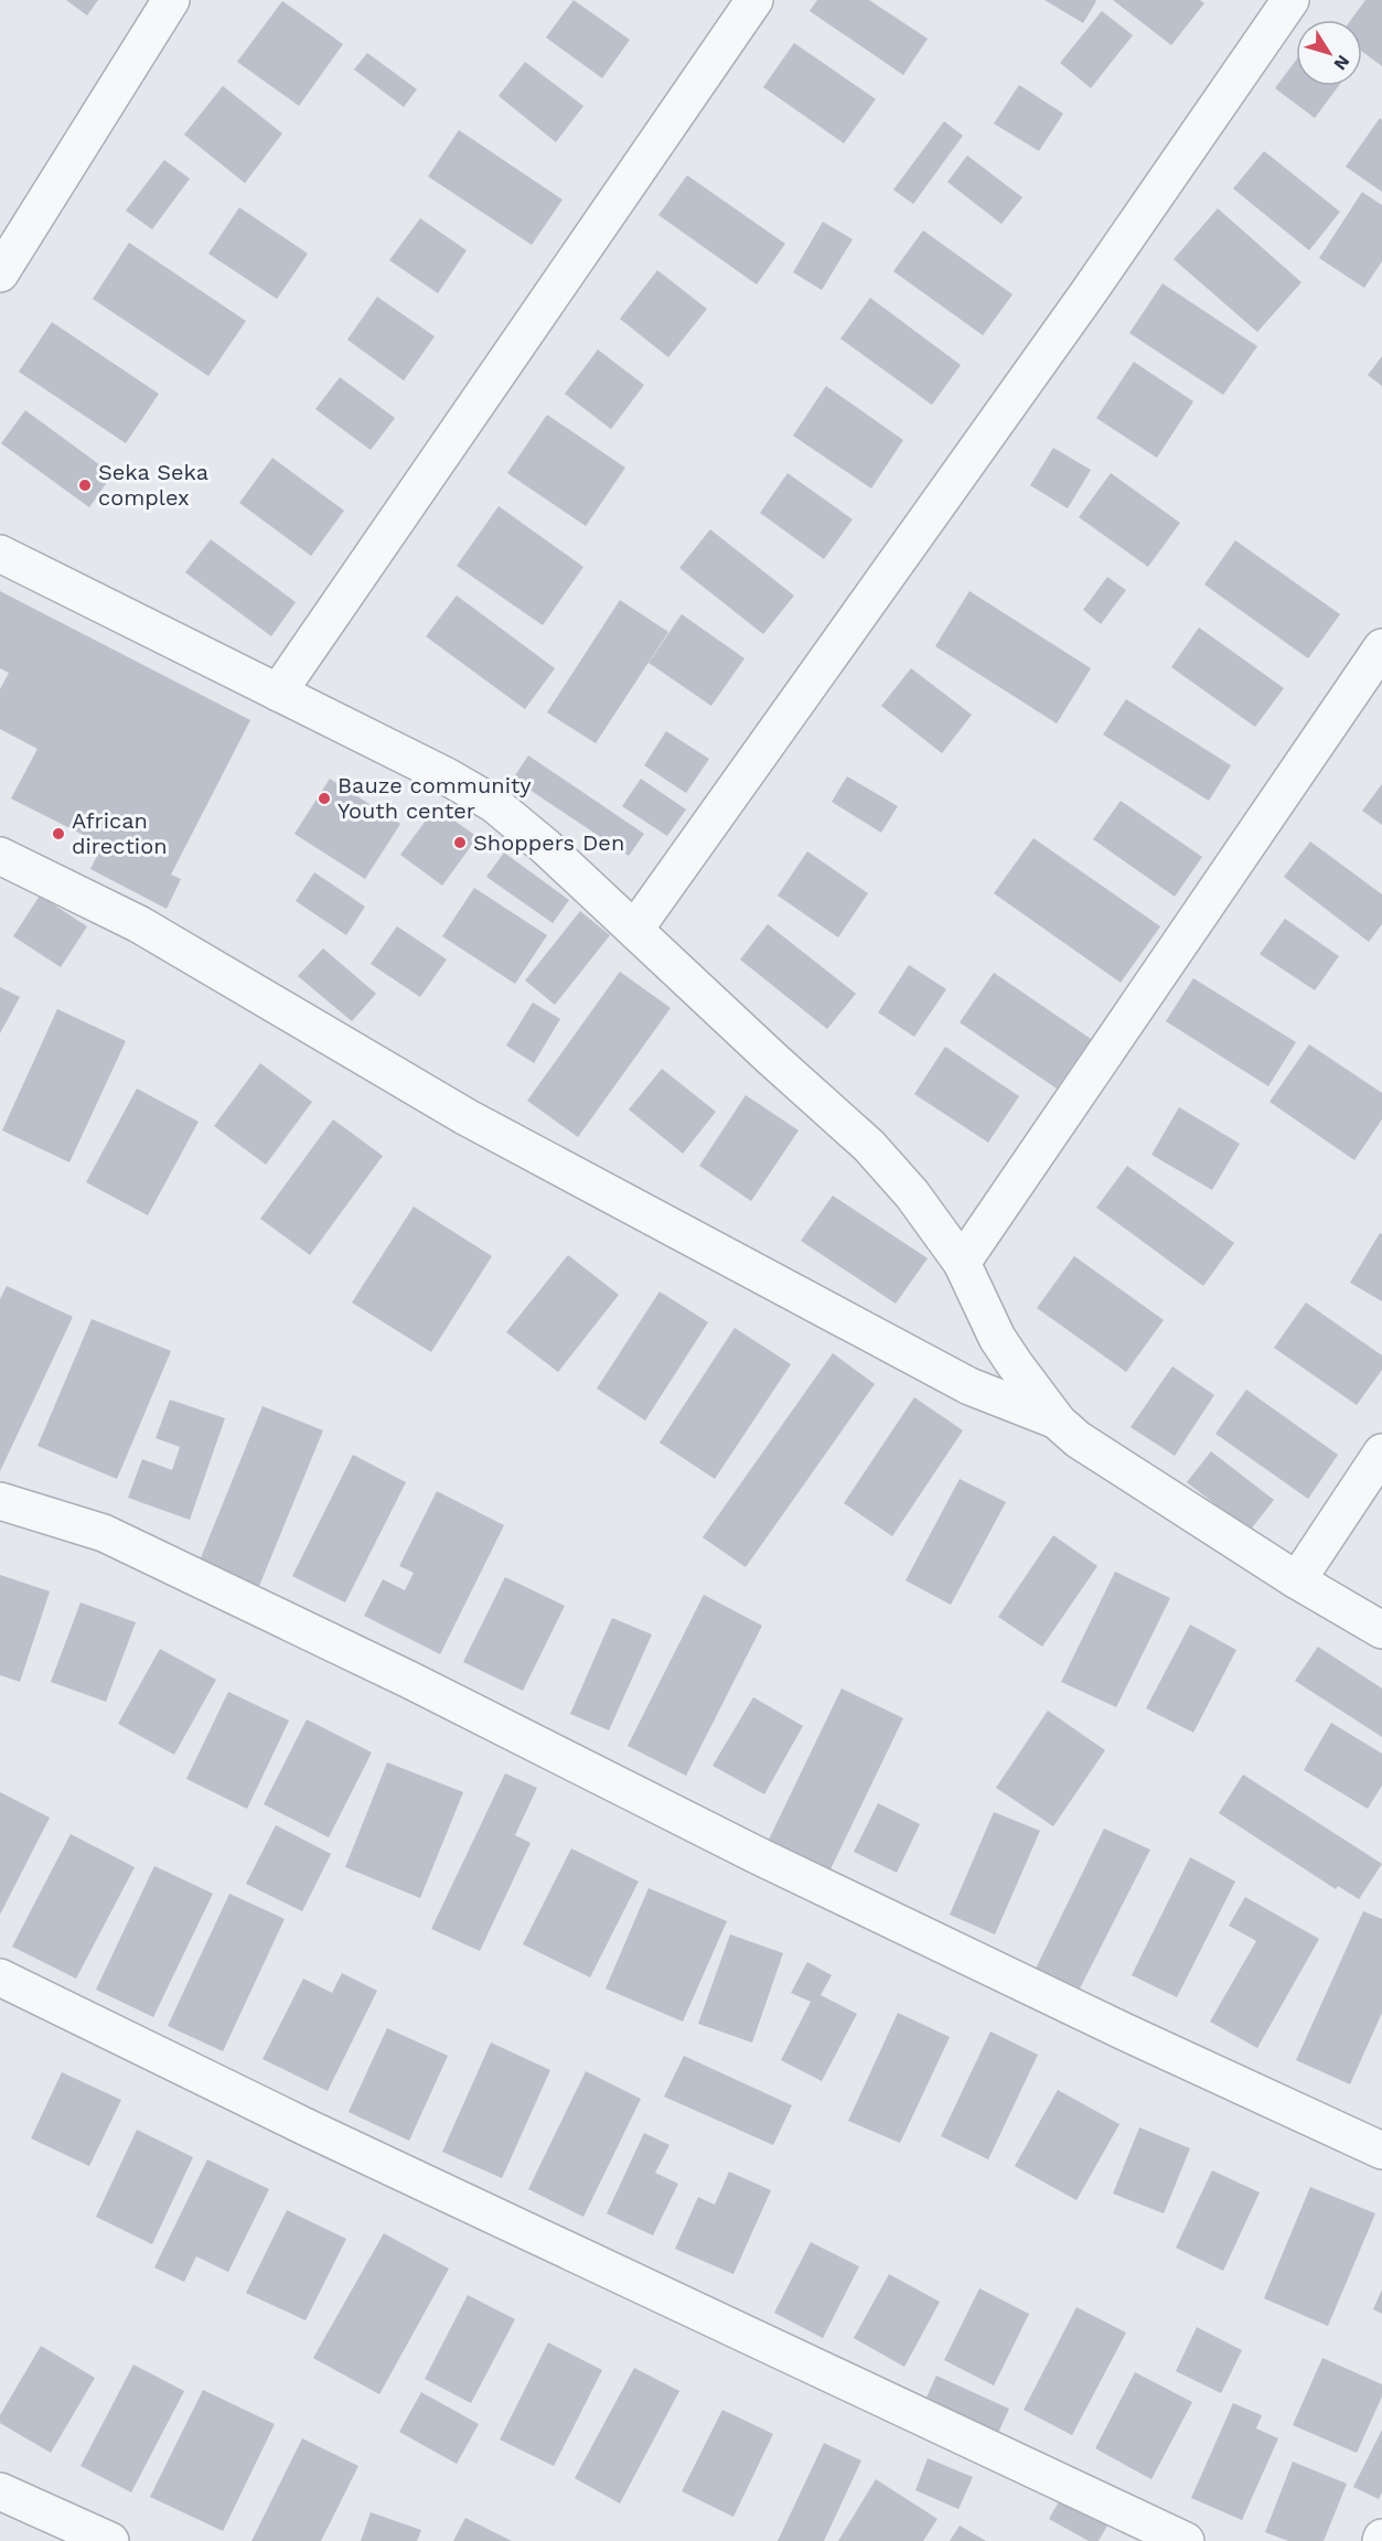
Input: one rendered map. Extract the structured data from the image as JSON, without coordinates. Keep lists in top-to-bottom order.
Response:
{
  "places": [
    "Seka Seka complex",
    "Bauze community Youth center",
    "African direction",
    "Shoppers Den"
  ],
  "north": "bottom right"
}
